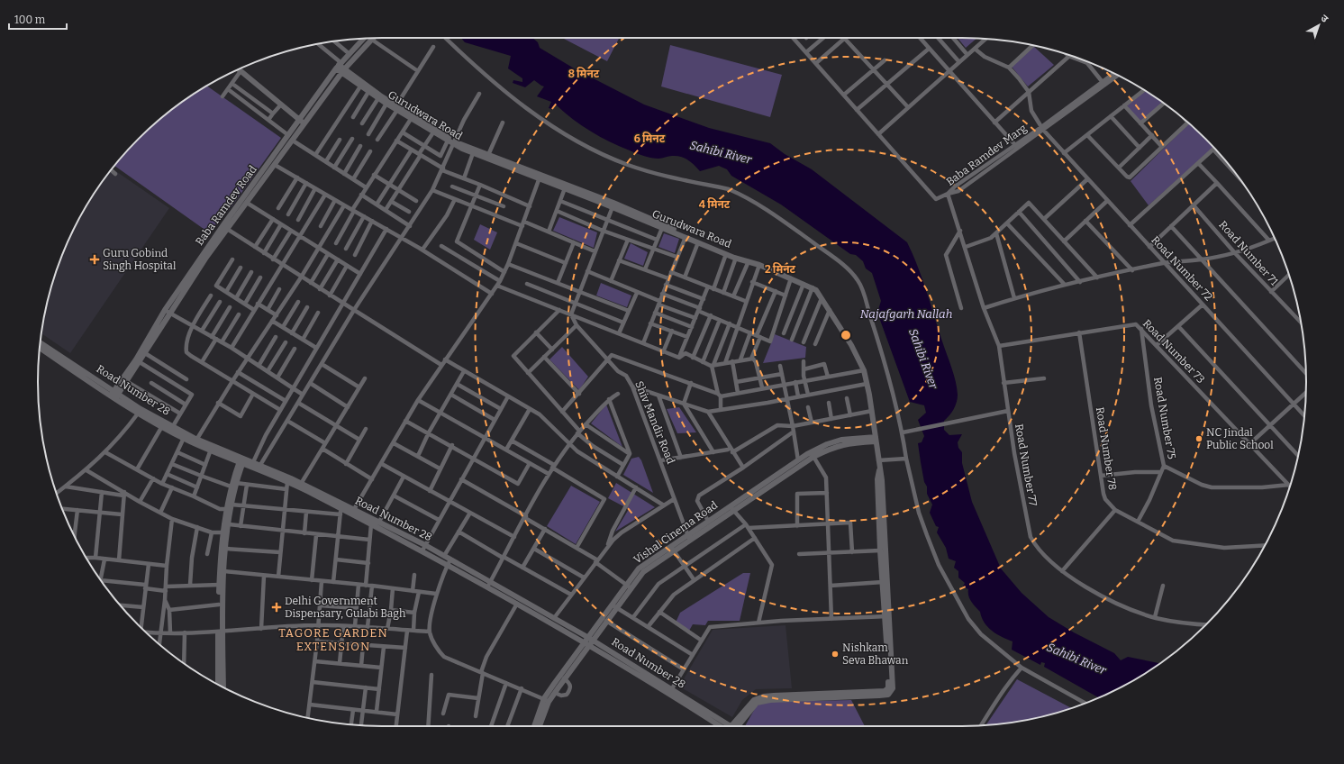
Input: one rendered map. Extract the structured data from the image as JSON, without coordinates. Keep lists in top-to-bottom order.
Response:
{
  "streets": {
    "street": [
      "Gurudwara Road",
      "Baba Ramdev Marg",
      "Baba Ramdev Road",
      "Road Number 71",
      "Road Number 72",
      "Road Number 73",
      "Road Number 28",
      "Road Number 75",
      "Shiv Mandir Road",
      "Road Number 78",
      "Road Number 77",
      "Vishal Cinema Road"
    ]
  },
  "crossings": [
    ["Gurudwara Road", "Baba Ramdev Road"],
    ["Baba Ramdev Marg", "Road Number 72"],
    ["Baba Ramdev Marg", "Road Number 77"],
    ["Baba Ramdev Road", "Road Number 28"],
    ["Road Number 73", "Road Number 75"],
    ["Road Number 73", "Road Number 78"],
    ["Road Number 73", "Road Number 77"],
    ["Road Number 28", "Vishal Cinema Road"],
    ["Shiv Mandir Road", "Vishal Cinema Road"]
  ],
  "districts": ["TAGORE GARDEN EXTENSION"],
  "water": ["Sahibi River", "Najafgarh Nallah"],
  "places": {
    "health": ["Guru Gobind Singh Hospital", "Delhi Government Dispensary, Gulabi Bagh"],
    "other": ["NC Jindal Public School", "Nishkam Seva Bhawan"]
  },
  "scale_bar": "100 m",
  "north": "top right",
  "rings": [
    "8 मिनट",
    "6 मिनट",
    "4 मिनट",
    "2 मिनट"
  ]
}
